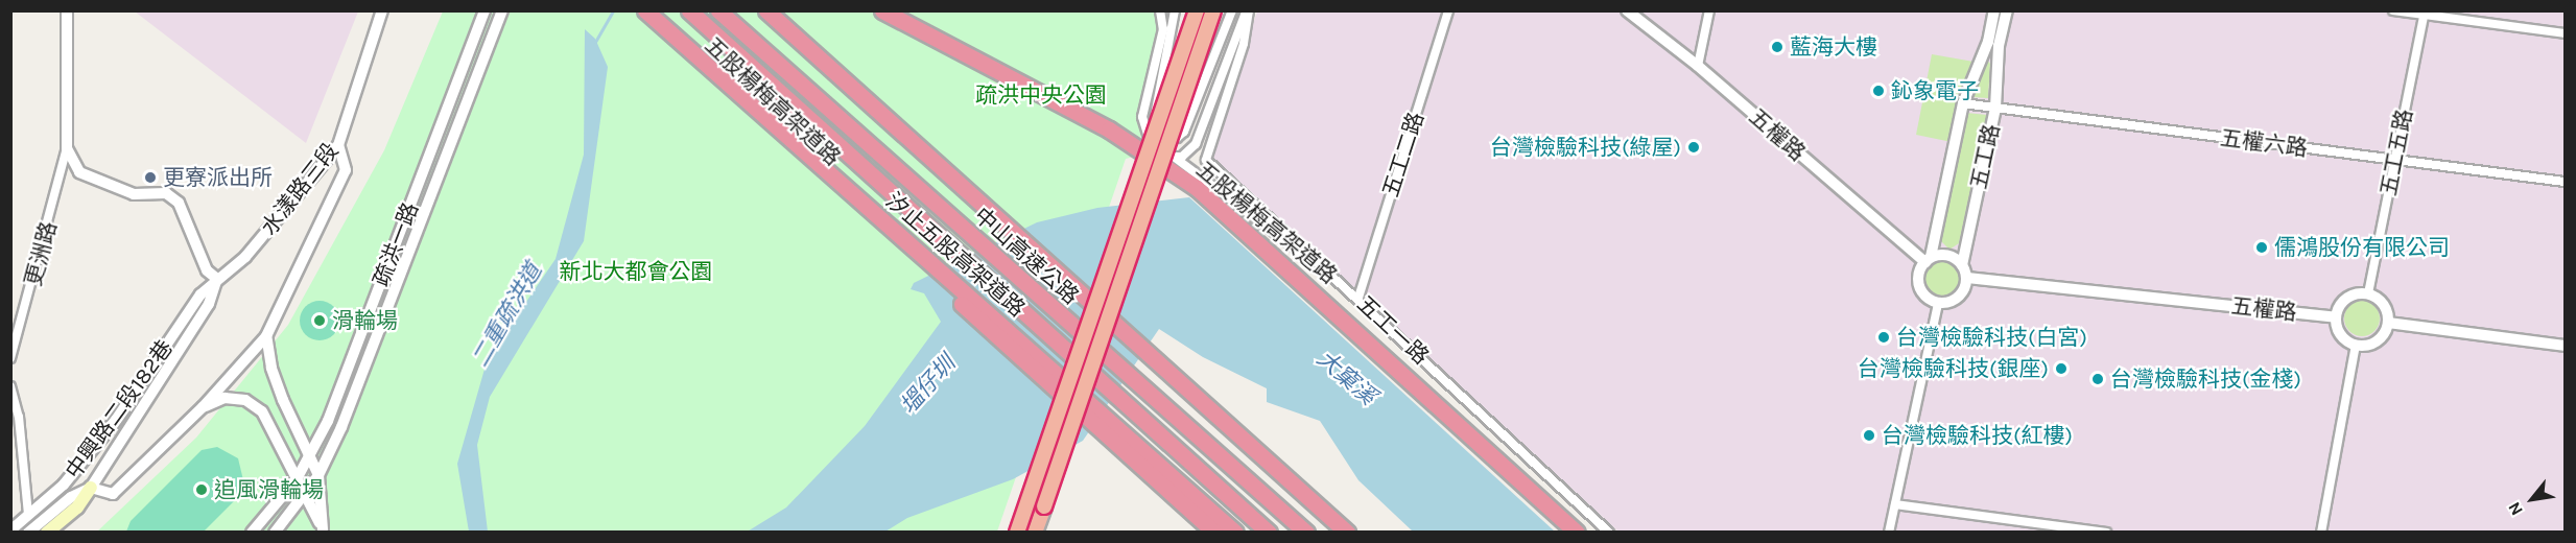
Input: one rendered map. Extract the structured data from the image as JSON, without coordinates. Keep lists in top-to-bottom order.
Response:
{
  "streets": {
    "highway": ["五股楊梅高架道路", "汐止五股高架道路", "中山高速公路"],
    "street": [
      "五權路",
      "五權六路",
      "五工五路",
      "五工二路",
      "五工路",
      "水漾路三段",
      "疏洪一路",
      "更洲路",
      "五工一路",
      "中興路二段182巷"
    ]
  },
  "crossings": [
    ["五股楊梅高架道路", "汐止五股高架道路"],
    ["五權路", "五工五路"],
    ["五權路", "五工路"],
    ["五權六路", "五工五路"],
    ["五權六路", "五工路"],
    ["五工二路", "五工一路"],
    ["水漾路三段", "中興路二段182巷"]
  ],
  "water": ["二重疏洪道", "大窠溪", "塭仔圳"],
  "parks": ["疏洪中央公園", "新北大都會公園"],
  "places": [
    "藍海大樓",
    "鈊象電子",
    "台灣檢驗科技(綠屋)",
    "更寮派出所",
    "儒鴻股份有限公司",
    "滑輪場",
    "台灣檢驗科技(白宮)",
    "台灣檢驗科技(銀座)",
    "台灣檢驗科技(金棧)",
    "台灣檢驗科技(紅樓)",
    "追風滑輪場"
  ],
  "north": "bottom left"
}
